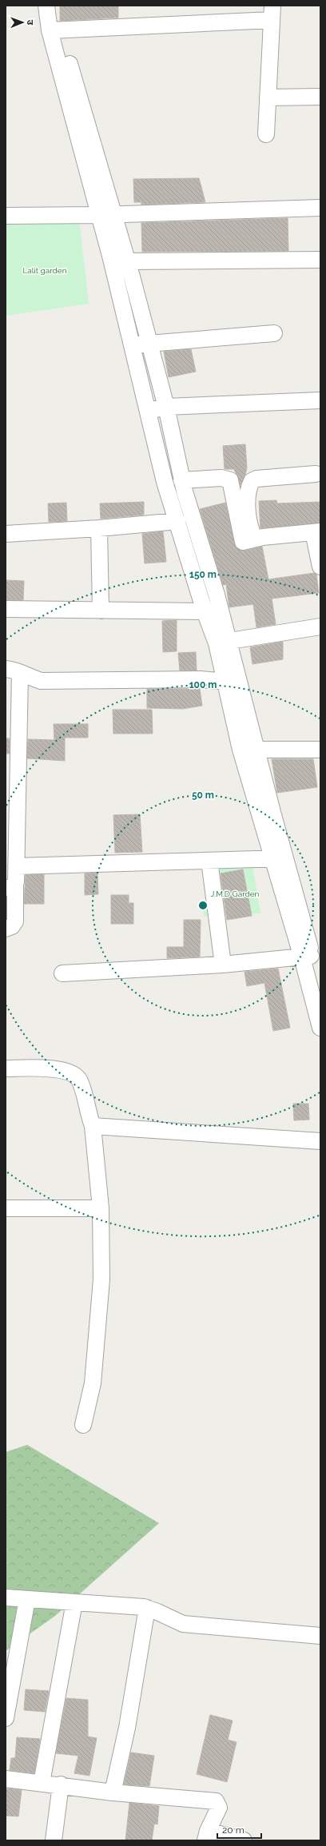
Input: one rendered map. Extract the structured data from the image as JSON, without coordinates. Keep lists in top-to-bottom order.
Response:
{
  "parks": ["Lalit garden", "J.M.D Garden"],
  "scale_bar": "20 m",
  "north": "right",
  "rings": ["150 m", "100 m", "50 m"]
}
